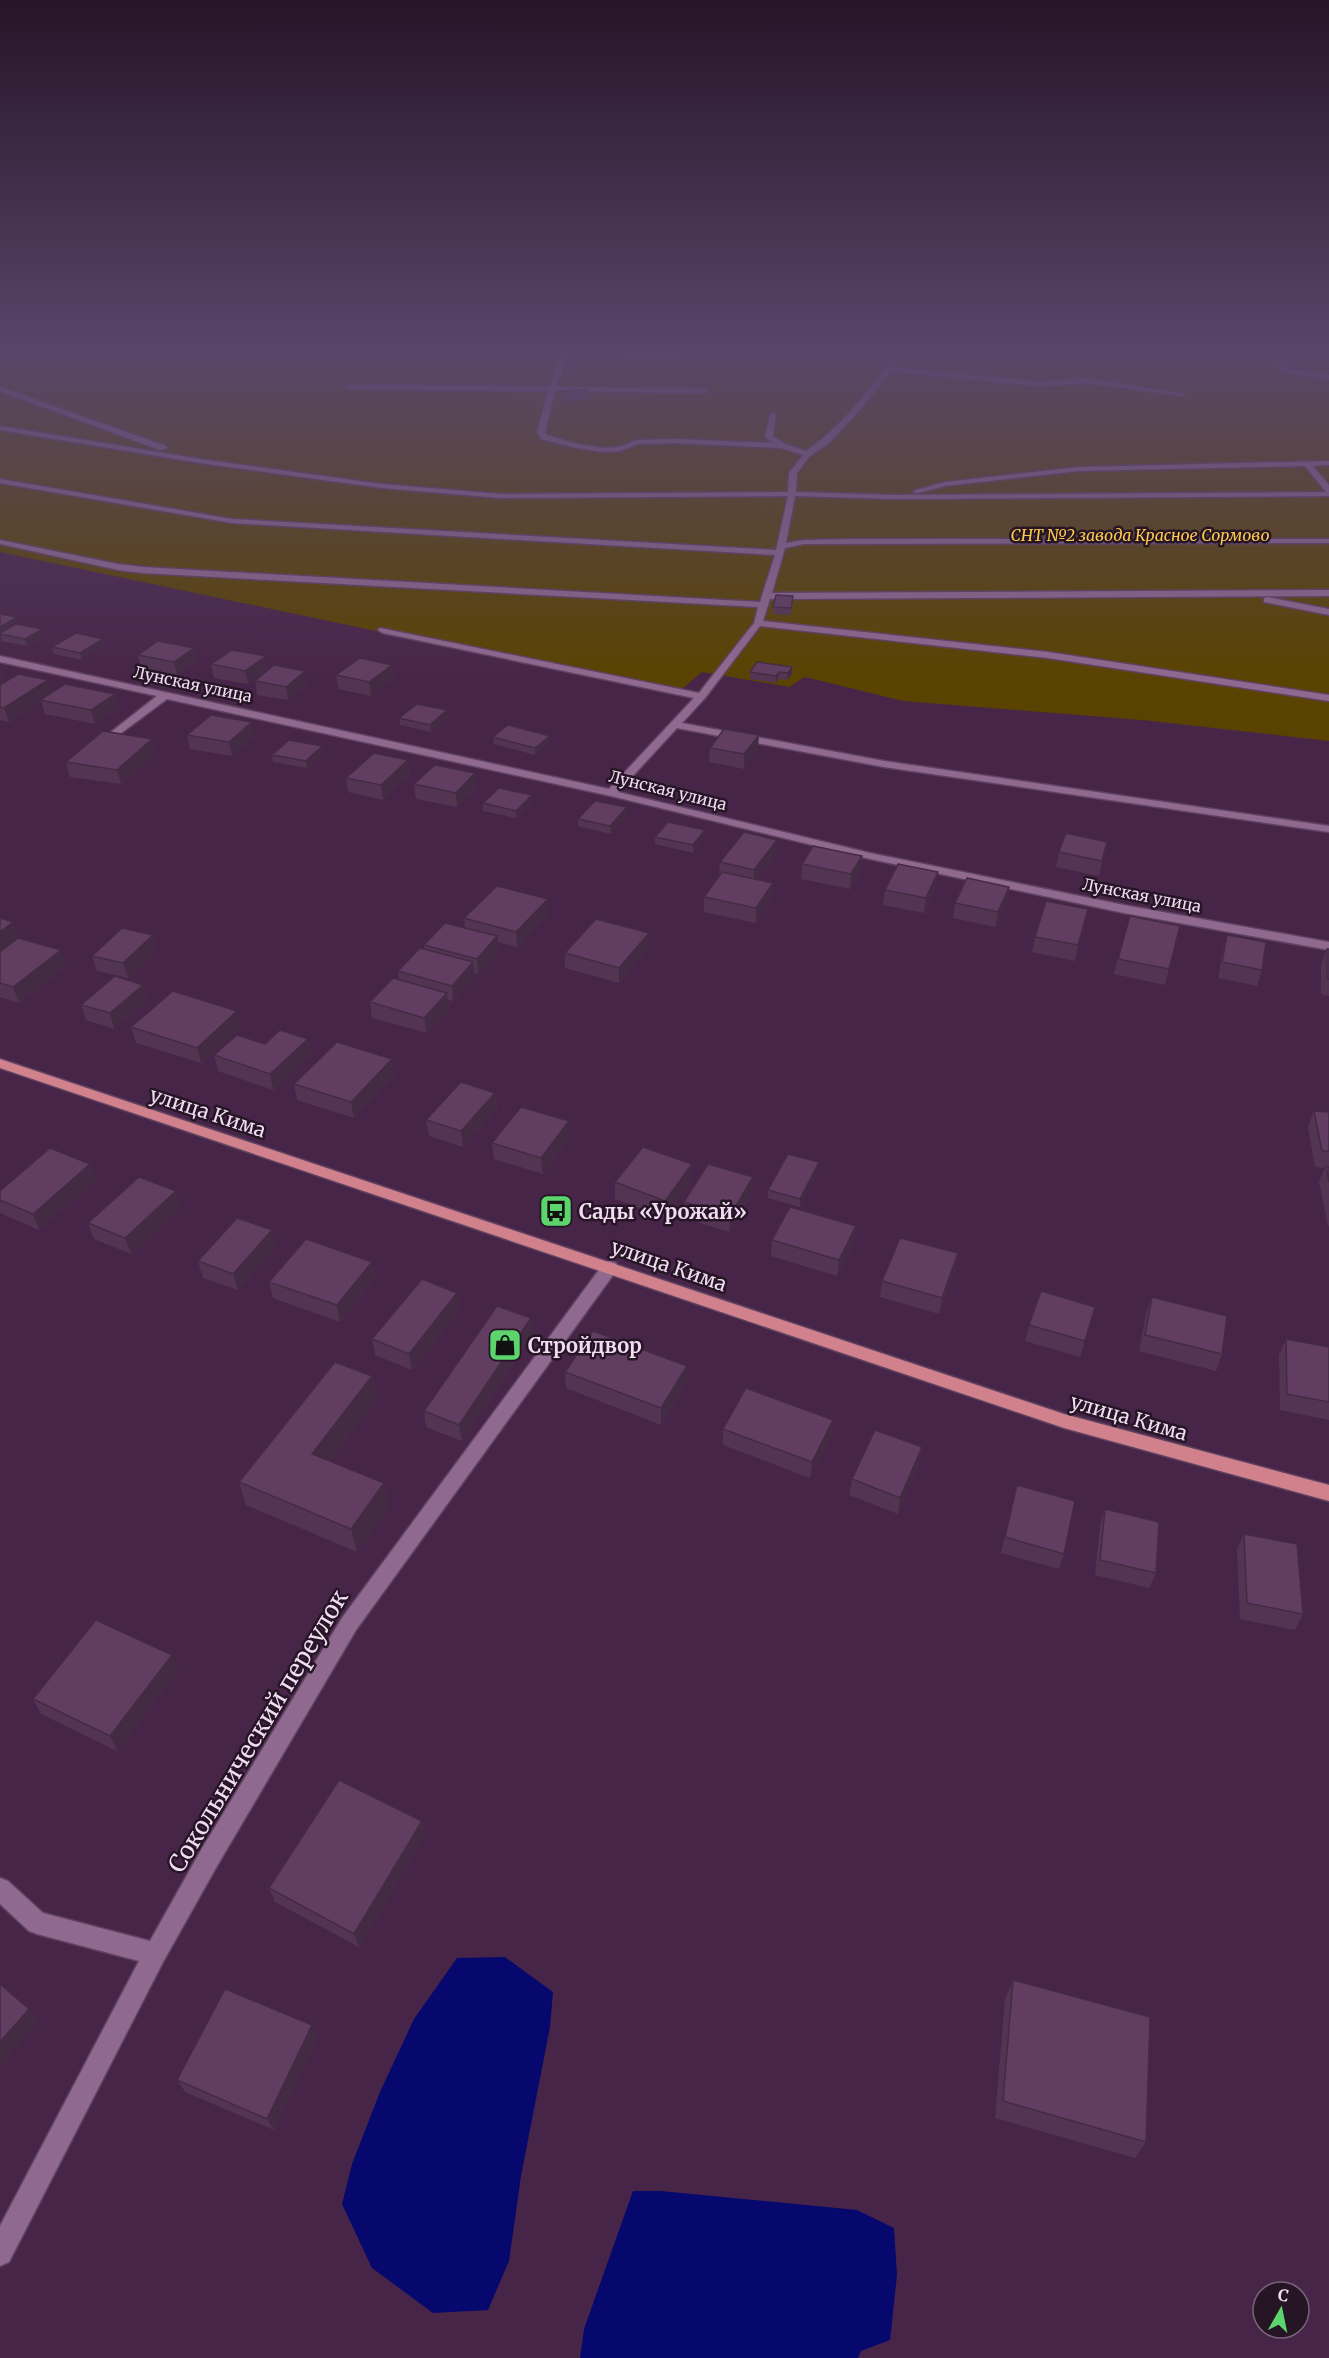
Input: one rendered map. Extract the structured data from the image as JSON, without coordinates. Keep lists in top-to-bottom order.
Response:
{
  "streets": {
    "main road": ["улица Кима"],
    "street": ["Лунская улица", "Сокольнический переулок"]
  },
  "crossings": [
    ["улица Кима", "Сокольнический переулок"]
  ],
  "parks": ["СНТ №2 завода Красное Сормово"],
  "places": {
    "bus stop": ["Сады «Урожай»"],
    "shop": ["Стройдвор"]
  },
  "north": "top"
}
